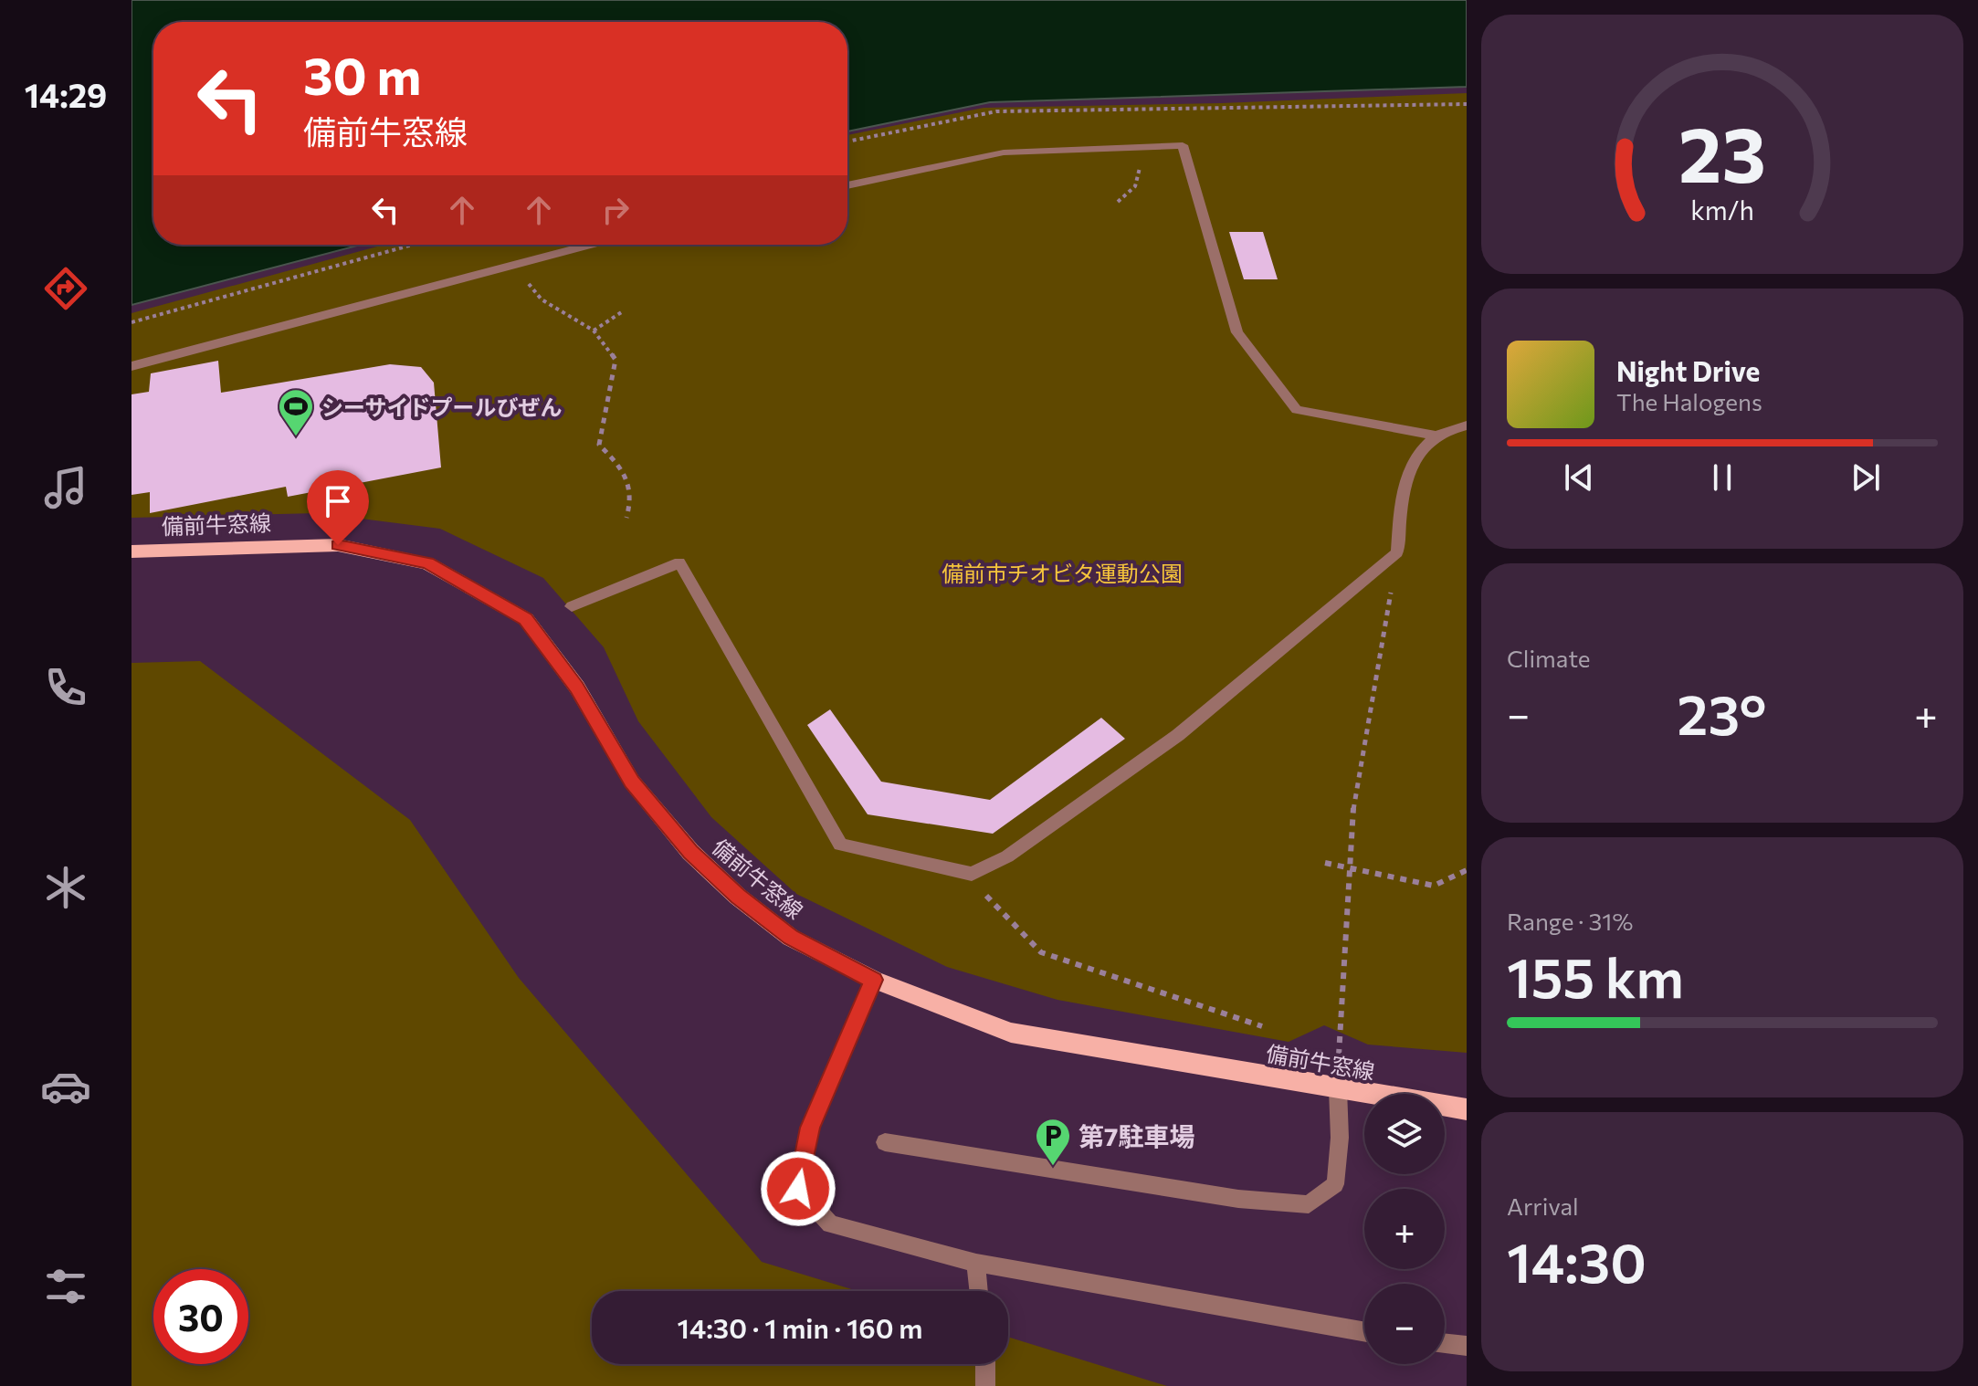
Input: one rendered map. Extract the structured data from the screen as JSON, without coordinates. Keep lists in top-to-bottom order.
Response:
{
  "streets": {
    "main road": ["備前牛窓線"]
  },
  "parks": ["備前市チオビタ運動公園"],
  "places": {
    "sports": ["シーサイドプールびぜん"],
    "parking": ["第7駐車場"]
  },
  "page": {
    "tabs": "14:29",
    "turn": ["30 m", "備前牛窓線"],
    "song": ["Night Drive", "The Halogens"],
    "tile": [
      "Climate",
      ["Range · 31%", "155 km"],
      ["Arrival", "14:30"]
    ],
    "heat": ["−", "23°", "+"],
    "map_buttons": ["+", "−"],
    "limit": "30",
    "trip": "14:30 · 1 min · 160 m",
    "gauge": ["23", "km/h"]
  }
}
